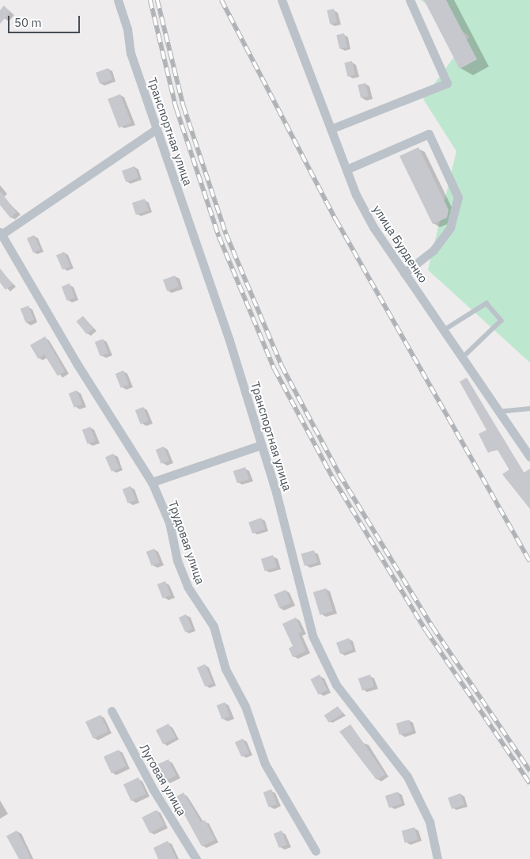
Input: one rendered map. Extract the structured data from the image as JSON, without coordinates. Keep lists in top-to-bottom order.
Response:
{
  "streets": {
    "street": [
      "Транспортная улица",
      "улица Бурденко",
      "Трудовая улица",
      "Луговая улица"
    ]
  },
  "scale_bar": "50 m"
}
